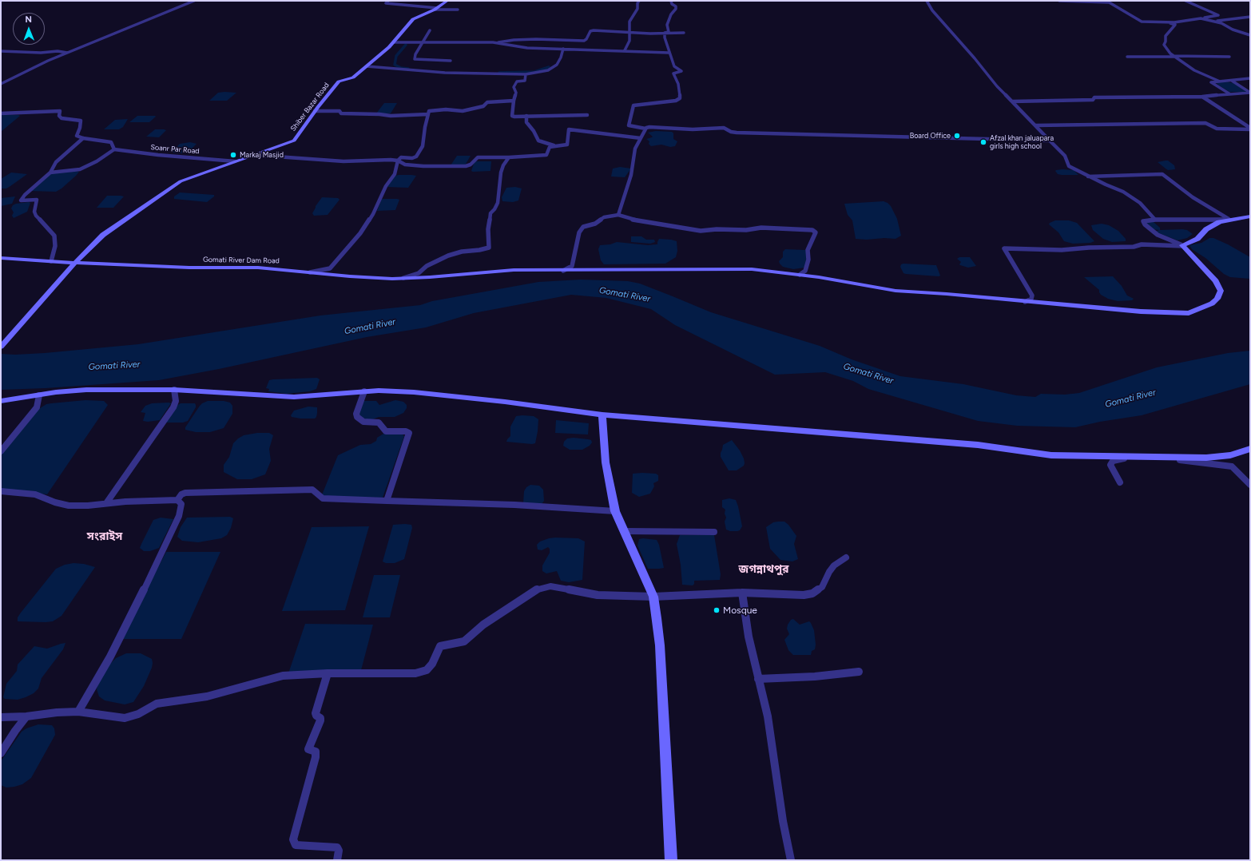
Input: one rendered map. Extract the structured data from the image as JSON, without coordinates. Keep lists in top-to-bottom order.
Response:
{
  "streets": {
    "street": ["Shiber Bazar Road", "Soanr Par Road", "Gomati River Dam Road"]
  },
  "crossings": [
    ["Shiber Bazar Road", "Soanr Par Road"],
    ["Shiber Bazar Road", "Gomati River Dam Road"]
  ],
  "districts": ["সংরাইস", "জগন্নাথপুর"],
  "water": ["Gomati River"],
  "places": [
    "Board Office",
    "Afzal khan jaluapara girls high school",
    "Markaj Masjid",
    "Mosque"
  ],
  "north": "top"
}
